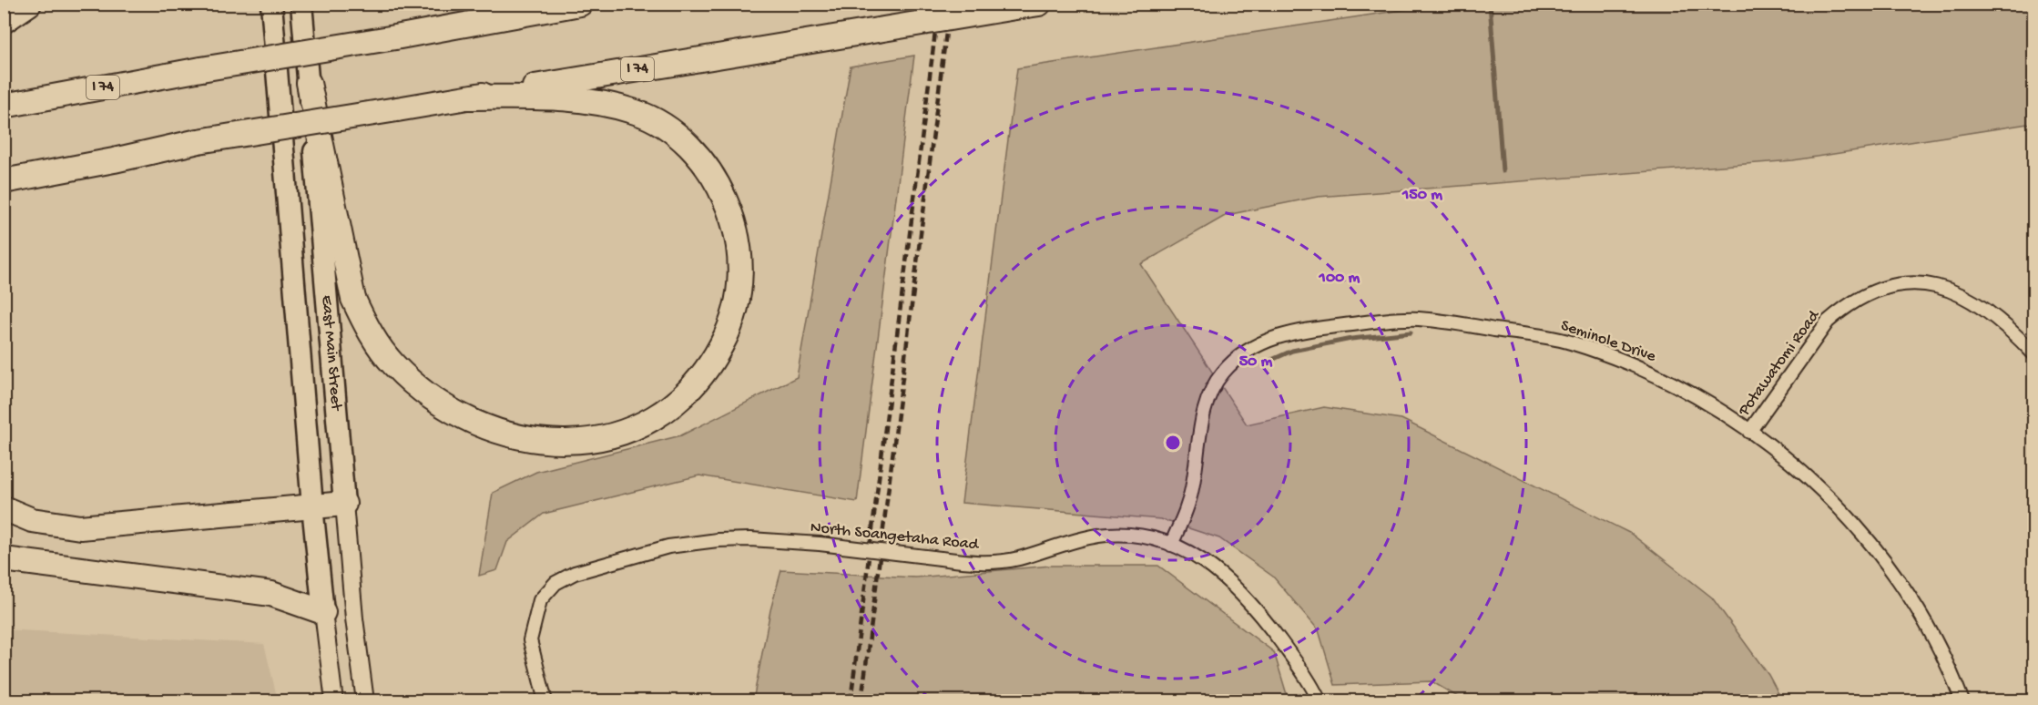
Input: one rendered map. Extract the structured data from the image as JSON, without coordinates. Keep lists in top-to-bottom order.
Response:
{
  "streets": {
    "highway": ["I 74"],
    "main road": ["East Main Street"],
    "street": ["Seminole Drive", "Potawatomi Road", "North Soangetaha Road"]
  },
  "crossings": [
    ["Seminole Drive", "Potawatomi Road"],
    ["Seminole Drive", "North Soangetaha Road"]
  ],
  "rings": ["150 m", "100 m", "50 m"]
}
